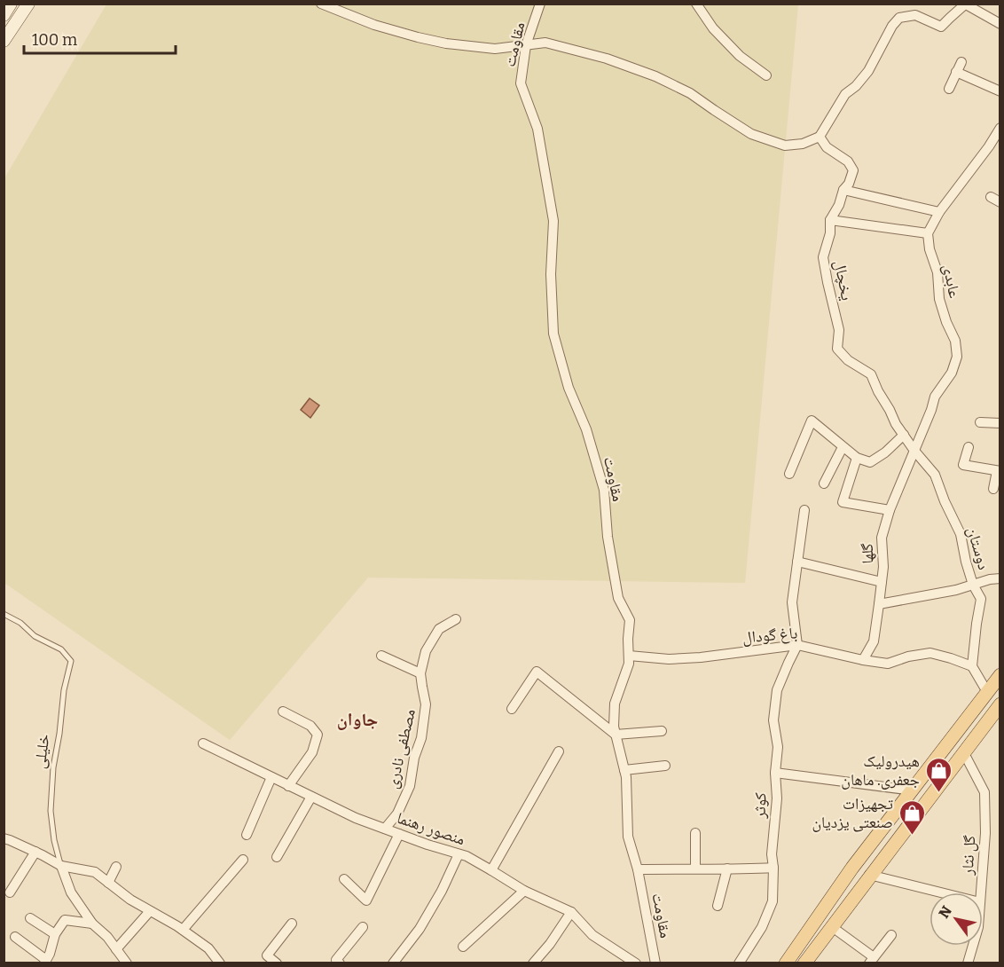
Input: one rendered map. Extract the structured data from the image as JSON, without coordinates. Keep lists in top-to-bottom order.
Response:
{
  "streets": {
    "street": [
      "مقاومت",
      "یخچال",
      "عابدی",
      "دوستان",
      "گلها",
      "باغ گودال",
      "مصطفی نادری",
      "کوثر",
      "منصور رهنما",
      "گل نثار"
    ],
    "lane": ["خلیلی"]
  },
  "crossings": [
    ["مقاومت", "باغ گودال"],
    ["یخچال", "عابدی"],
    ["یخچال", "دوستان"],
    ["یخچال", "گلها"],
    ["عابدی", "دوستان"],
    ["عابدی", "گلها"],
    ["دوستان", "گلها"],
    ["دوستان", "باغ گودال"],
    ["گلها", "باغ گودال"],
    ["باغ گودال", "کوثر"],
    ["مصطفی نادری", "منصور رهنما"]
  ],
  "districts": ["جاوان"],
  "places": {
    "shop": ["هیدرولیک جعفری. ماهان", "تجهیزات صنعتی یزدیان"]
  },
  "scale_bar": "100 m",
  "north": "top left"
}
